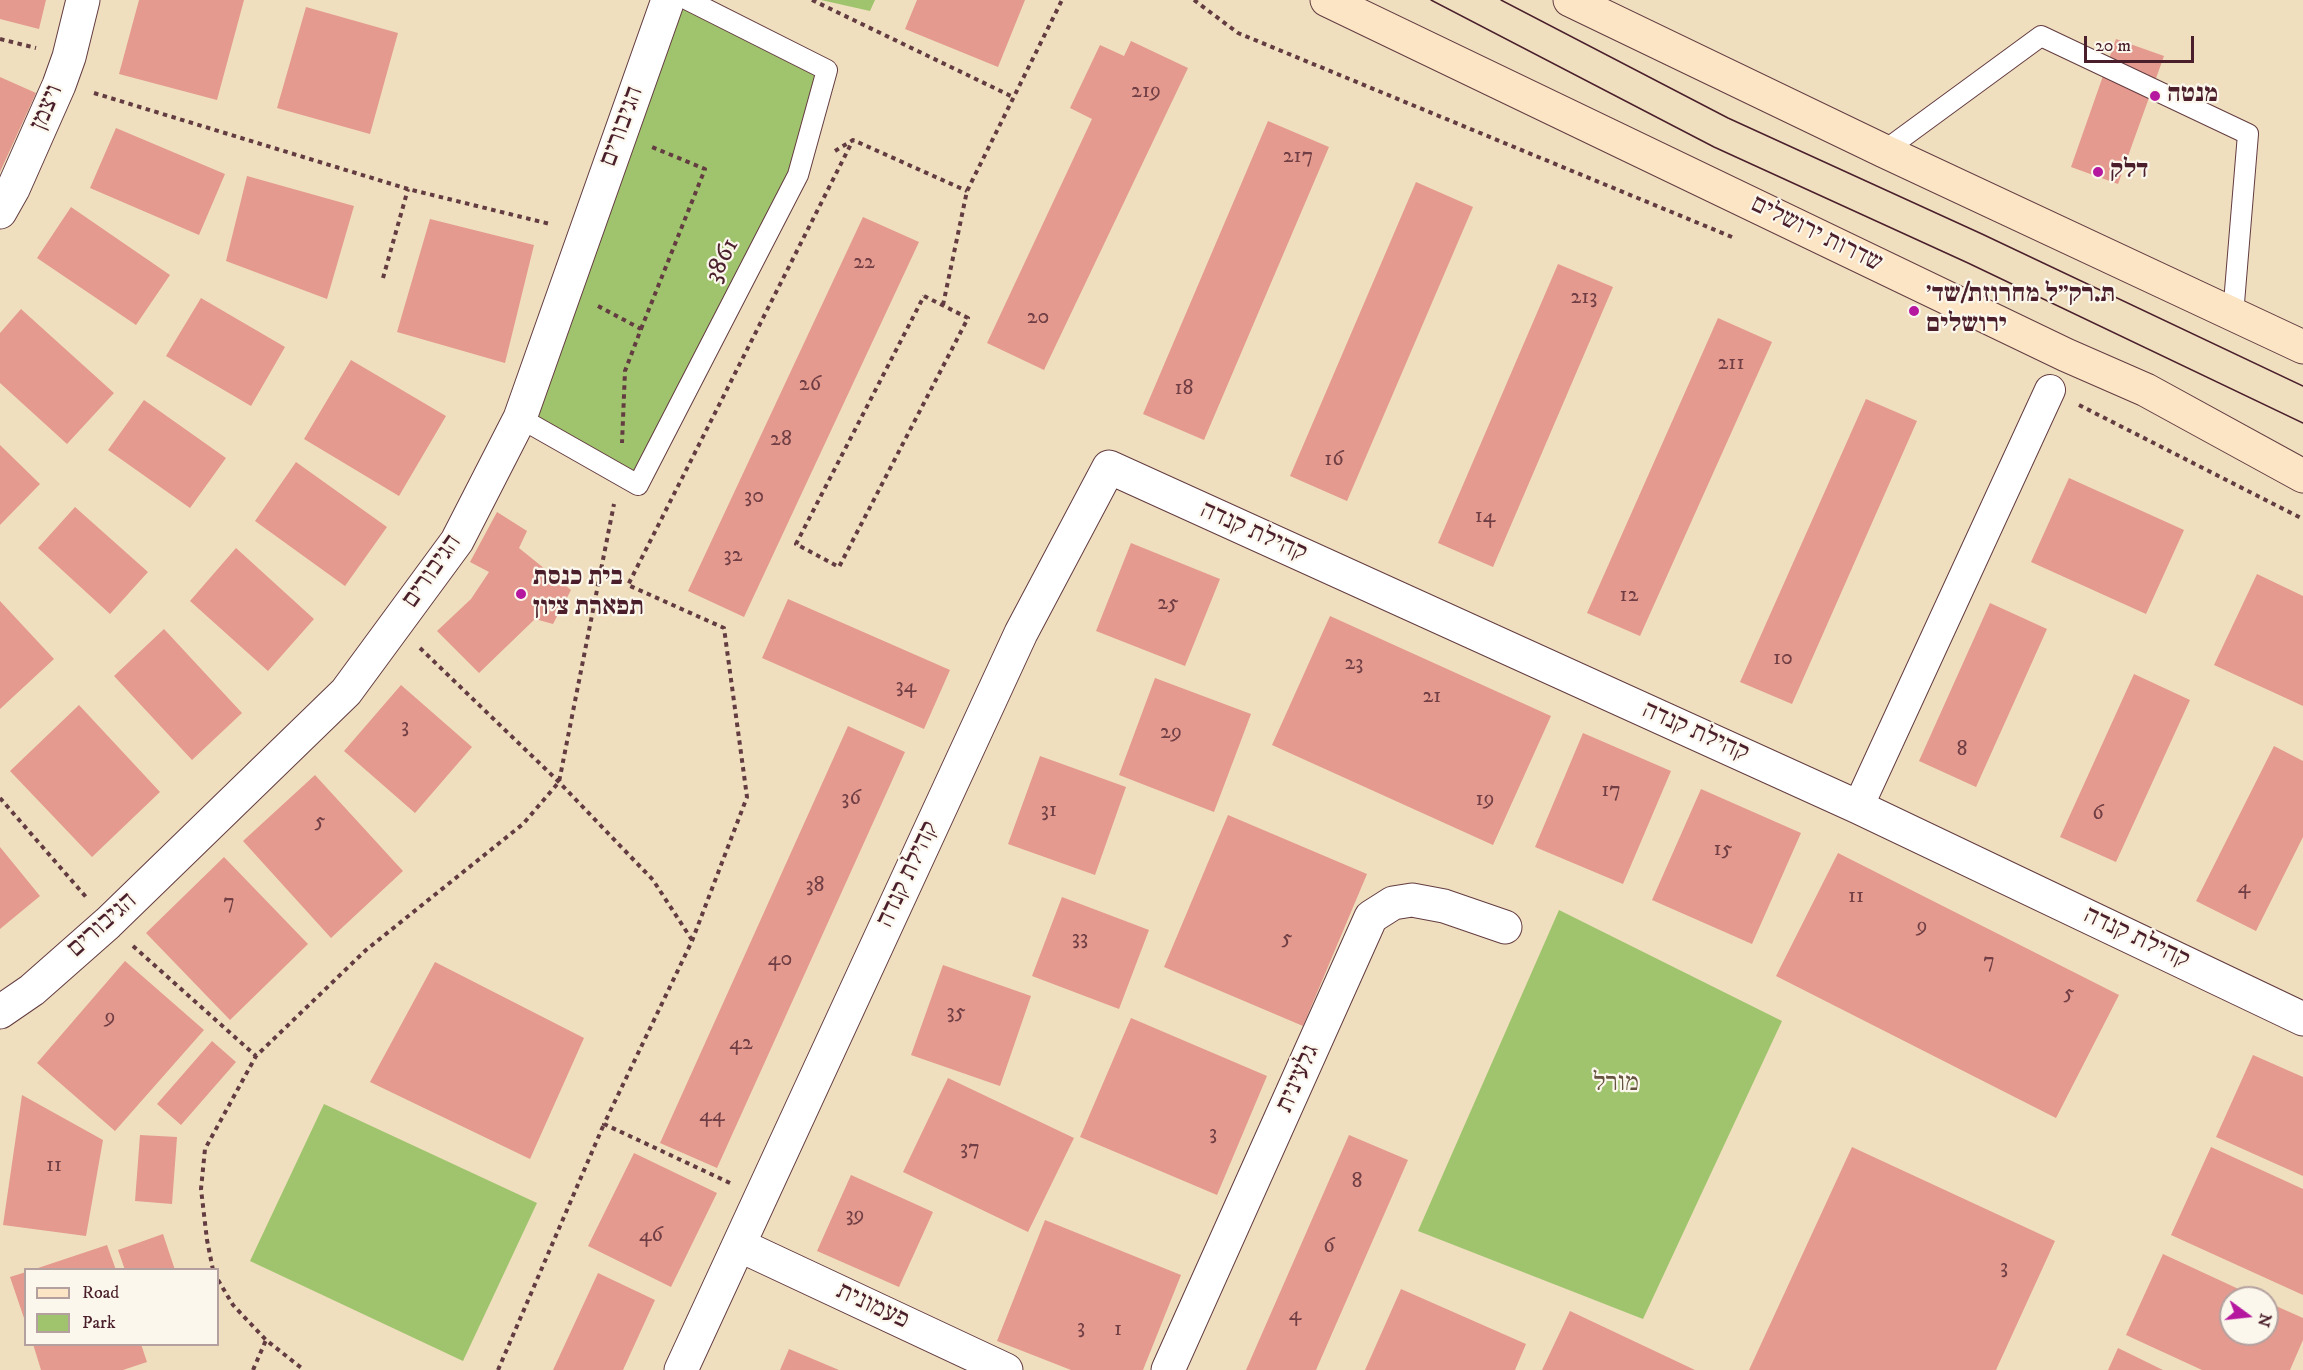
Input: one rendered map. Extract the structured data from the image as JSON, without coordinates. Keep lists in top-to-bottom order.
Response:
{
  "streets": {
    "main road": ["שדרות ירושלים"],
    "street": [
      "ויצמן",
      "הגיבורים",
      "קהילת קנדה",
      "גלעינית",
      "פעמונית"
    ],
    "lane": ["3861"]
  },
  "crossings": [
    ["הגיבורים", "3861"],
    ["קהילת קנדה", "פעמונית"]
  ],
  "parks": ["מורל"],
  "places": [
    "מנטה",
    "דלק",
    "ת.רק״ל מחרוזת/שד׳ ירושלים",
    "בית כנסת תפארת ציון"
  ],
  "house_numbers": [
    "219",
    "217",
    "22",
    "213",
    "20",
    "211",
    "26",
    "18",
    "28",
    "16",
    "30",
    "14",
    "32",
    "12",
    "25",
    "10",
    "23",
    "34",
    "21",
    "3",
    "29",
    "8",
    "17",
    "36",
    "19",
    "31",
    "6",
    "5",
    "15",
    "38",
    "4",
    "11",
    "7",
    "9",
    "33",
    "5",
    "40",
    "7",
    "5",
    "35",
    "9",
    "42",
    "44",
    "3",
    "37",
    "11",
    "8",
    "39",
    "46",
    "6",
    "3",
    "4",
    "3",
    "1"
  ],
  "legend": ["Road", "Park"],
  "scale_bar": "20 m",
  "north": "right"
}
